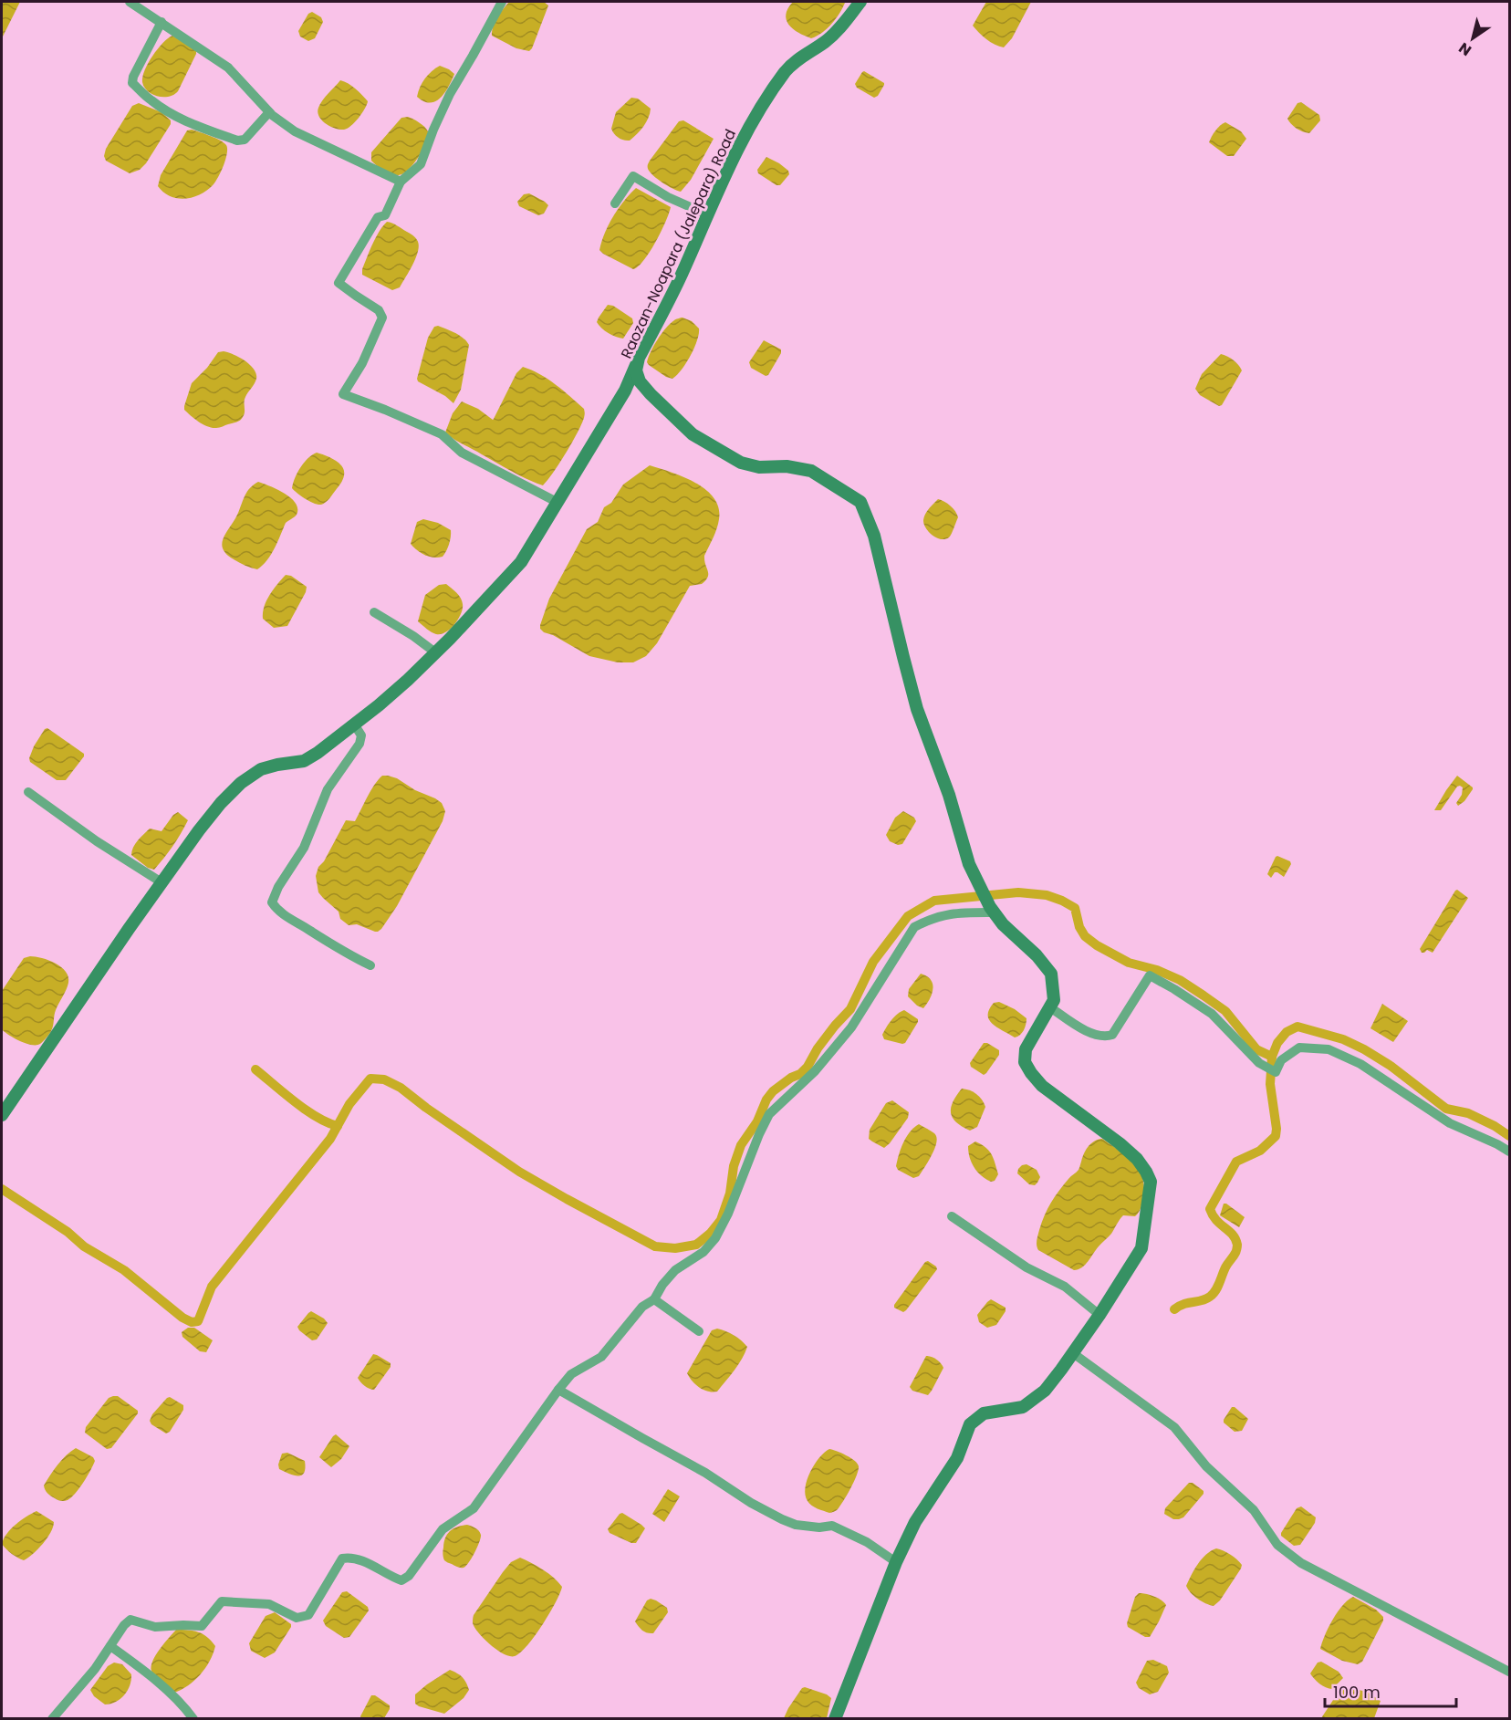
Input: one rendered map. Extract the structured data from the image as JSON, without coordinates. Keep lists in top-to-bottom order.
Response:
{
  "streets": {
    "main road": ["Raozan-Noapara (Jalepara) Road"]
  },
  "scale_bar": "100 m",
  "north": "bottom left"
}
